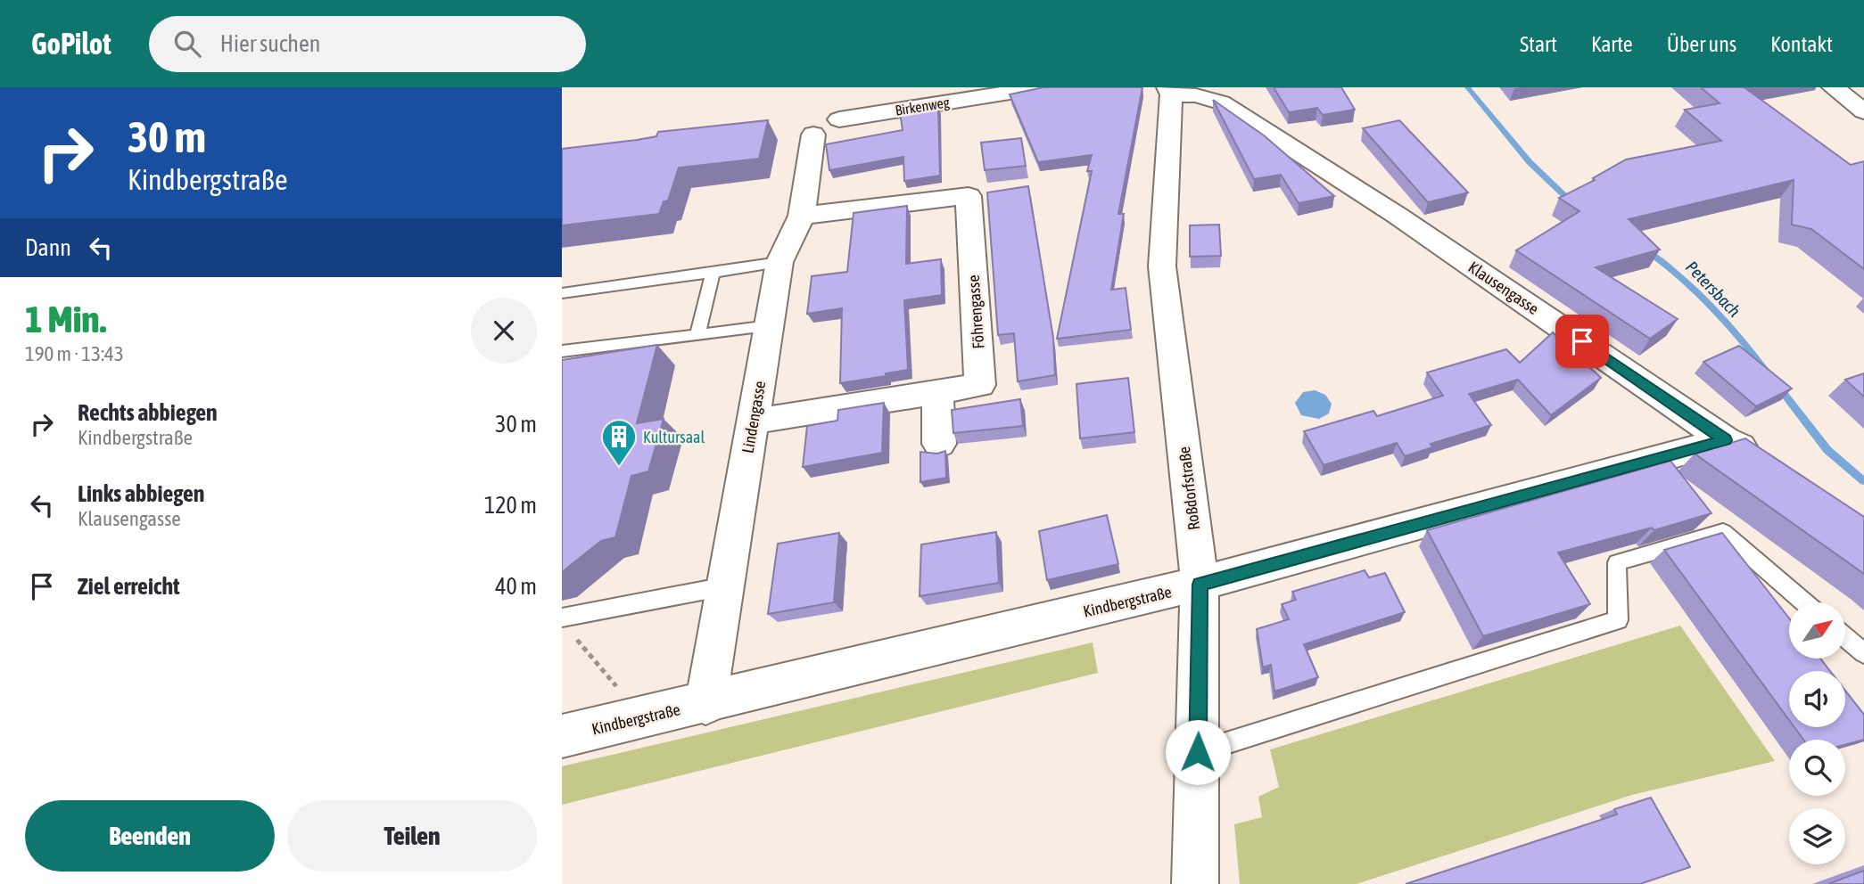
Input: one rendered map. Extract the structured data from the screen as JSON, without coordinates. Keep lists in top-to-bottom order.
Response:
{
  "streets": {
    "street": [
      "Birkenweg",
      "Klausengasse",
      "Föhrengasse",
      "Lindengasse",
      "Roßdorfstraße",
      "Kindbergstraße"
    ]
  },
  "crossings": [
    ["Klausengasse", "Roßdorfstraße"],
    ["Klausengasse", "Kindbergstraße"],
    ["Föhrengasse", "Lindengasse"],
    ["Lindengasse", "Kindbergstraße"],
    ["Roßdorfstraße", "Kindbergstraße"]
  ],
  "water": ["Petersbach"],
  "places": {
    "building": ["Kultursaal"]
  },
  "north": "top right",
  "page": {
    "header": "GoPilot",
    "search": "Hier suchen",
    "nav": [
      "Start",
      "Karte",
      "Über uns",
      "Kontakt"
    ],
    "turn": ["30 m", "Kindbergstraße"],
    "then": "Dann",
    "heading": ["1 Min.", "190 m · 13:43"],
    "list": [
      {
        "name": "Rechts abbiegen",
        "note": "Kindbergstraße",
        "value": "30 m"
      },
      {
        "name": "Links abbiegen",
        "note": "Klausengasse",
        "value": "120 m"
      },
      {
        "name": "Ziel erreicht",
        "value": "40 m"
      }
    ],
    "buttons": ["Beenden", "Teilen"]
  }
}
